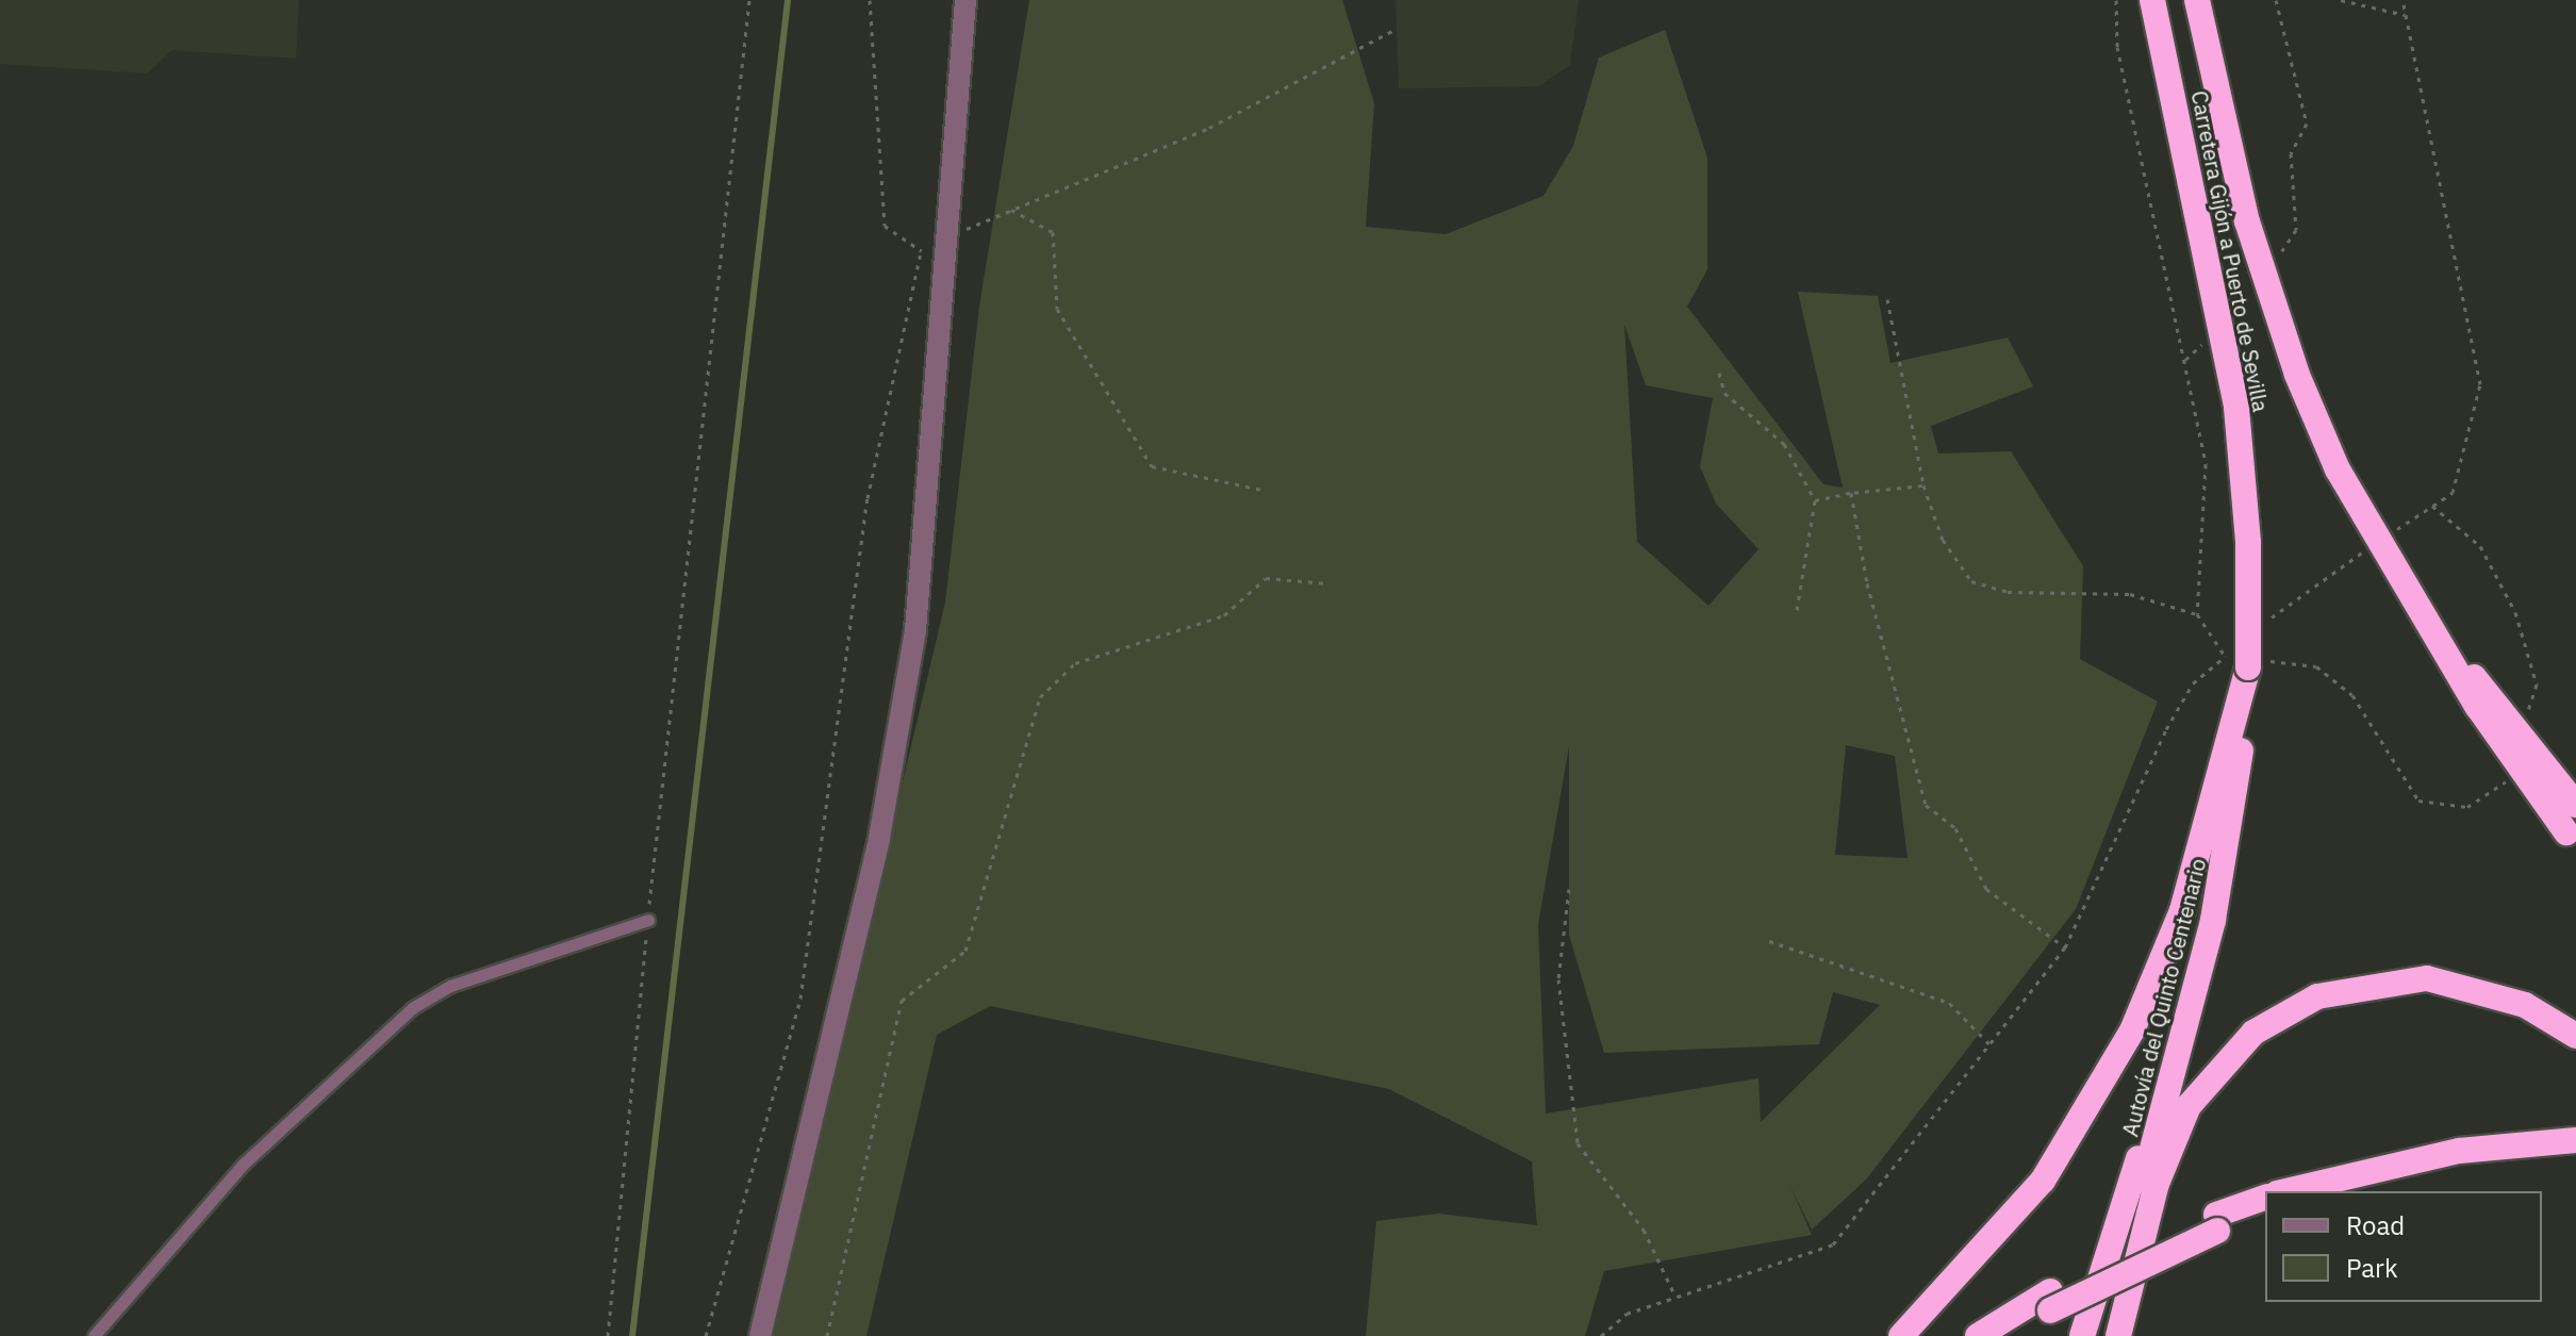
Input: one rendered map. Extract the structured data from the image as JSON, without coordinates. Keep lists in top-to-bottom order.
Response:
{
  "streets": {
    "highway": ["Carretera Gijón a Puerto de Sevilla", "Autovía del Quinto Centenario"]
  },
  "crossings": [
    ["Carretera Gijón a Puerto de Sevilla", "Autovía del Quinto Centenario"]
  ],
  "legend": ["Road", "Park"]
}
